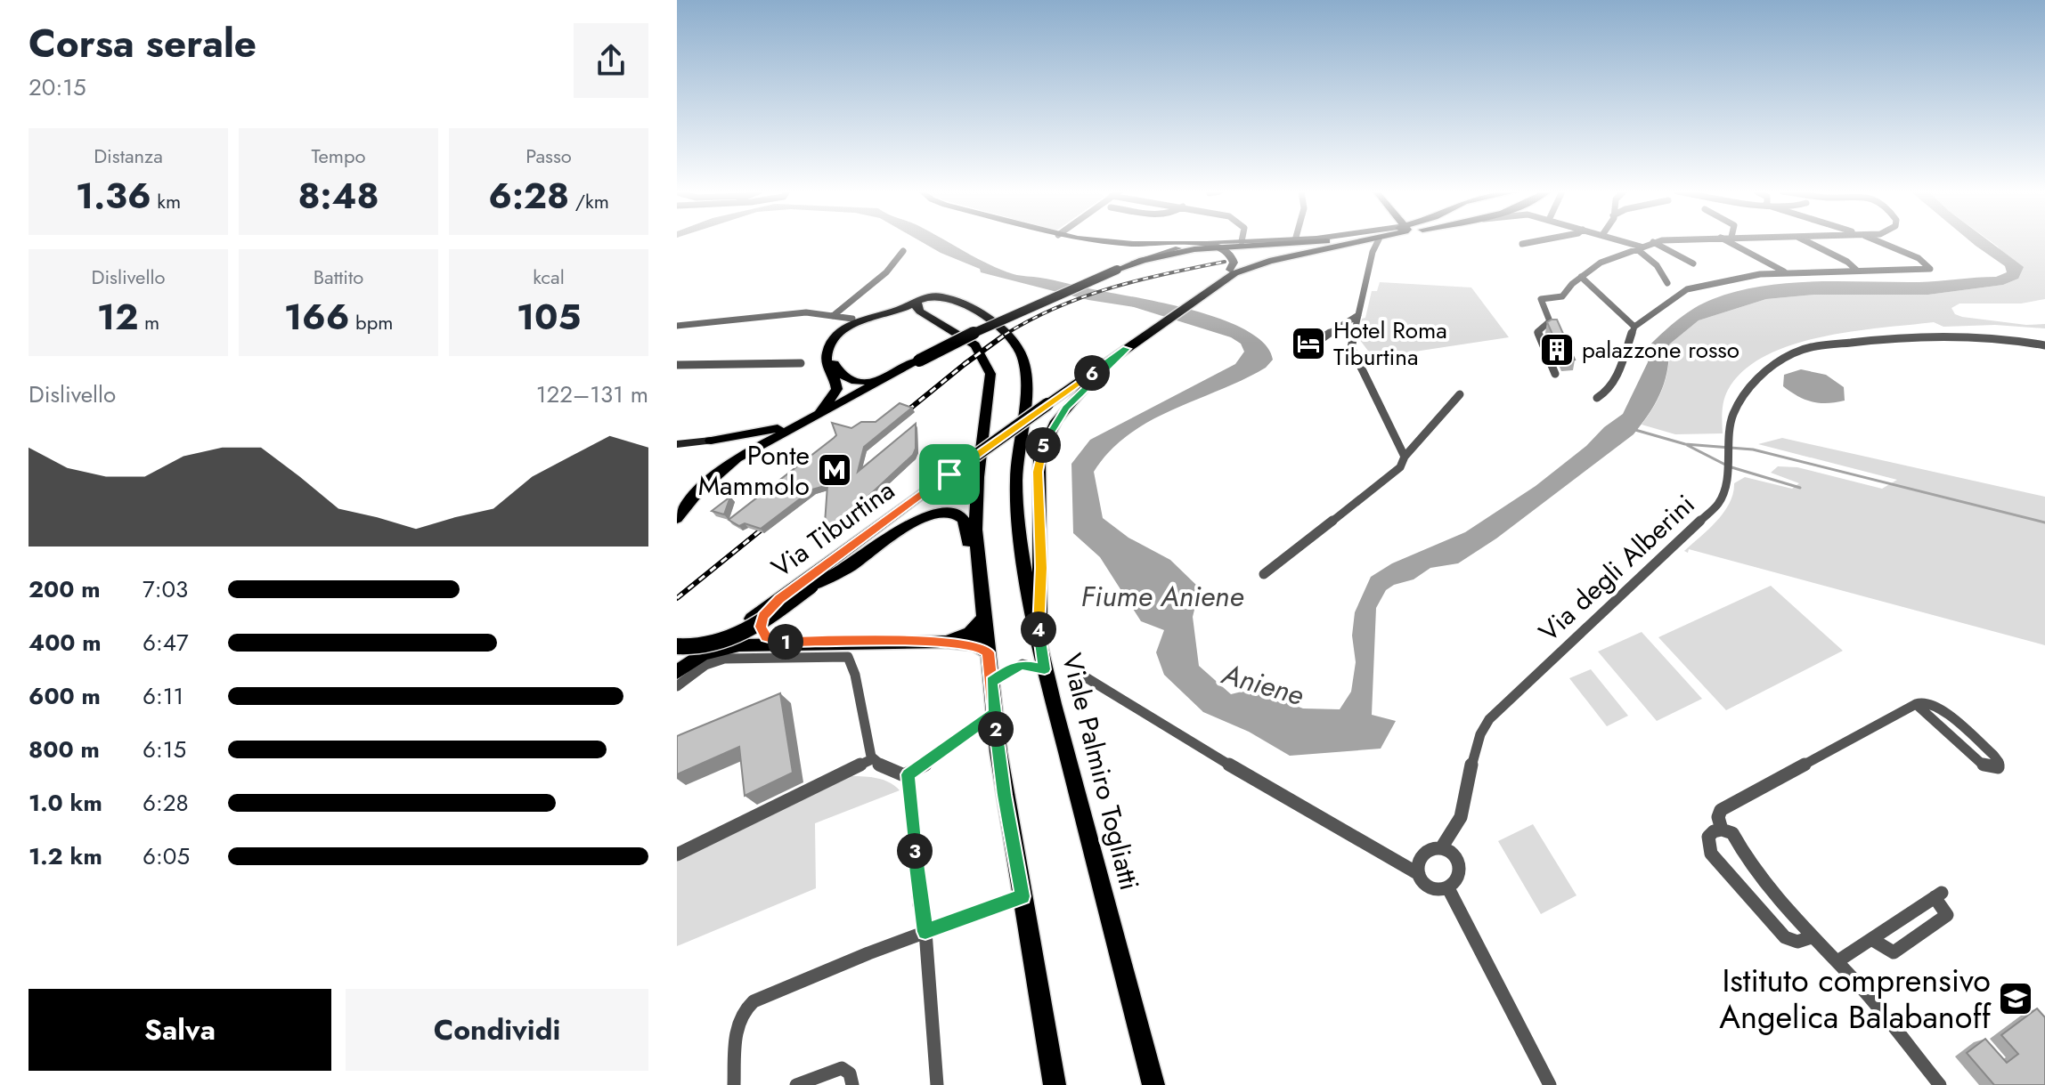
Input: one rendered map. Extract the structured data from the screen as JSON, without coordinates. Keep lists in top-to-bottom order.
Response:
{
  "streets": {
    "main road": ["Via Tiburtina", "Viale Palmiro Togliatti"],
    "street": ["Via degli Alberini"]
  },
  "water": ["Fiume Aniene", "Aniene"],
  "places": {
    "hotel": ["Hotel Roma Tiburtina"],
    "building": ["palazzone rosso"],
    "metro station": ["Ponte Mammolo"],
    "school or university": ["Istituto comprensivo Angelica Balabanoff"]
  },
  "page": {
    "heading": ["Corsa serale", "20:15"],
    "stats": [
      ["Distanza", "1.36 km"],
      ["Tempo", "8:48"],
      ["Passo", "6:28 /km"],
      ["Dislivello", "12 m"],
      ["Battito", "166 bpm"],
      ["kcal", "105"]
    ],
    "pins": [
      "6",
      "5",
      "4",
      "1",
      "2",
      "3"
    ],
    "chart": ["Dislivello", "122–131 m"],
    "list": [
      {
        "name": "200 m",
        "note": "7:03"
      },
      {
        "name": "400 m",
        "note": "6:47"
      },
      {
        "name": "600 m",
        "note": "6:11"
      },
      {
        "name": "800 m",
        "note": "6:15"
      },
      {
        "name": "1.0 km",
        "note": "6:28"
      },
      {
        "name": "1.2 km",
        "note": "6:05"
      }
    ],
    "buttons": ["Salva", "Condividi"]
  }
}
